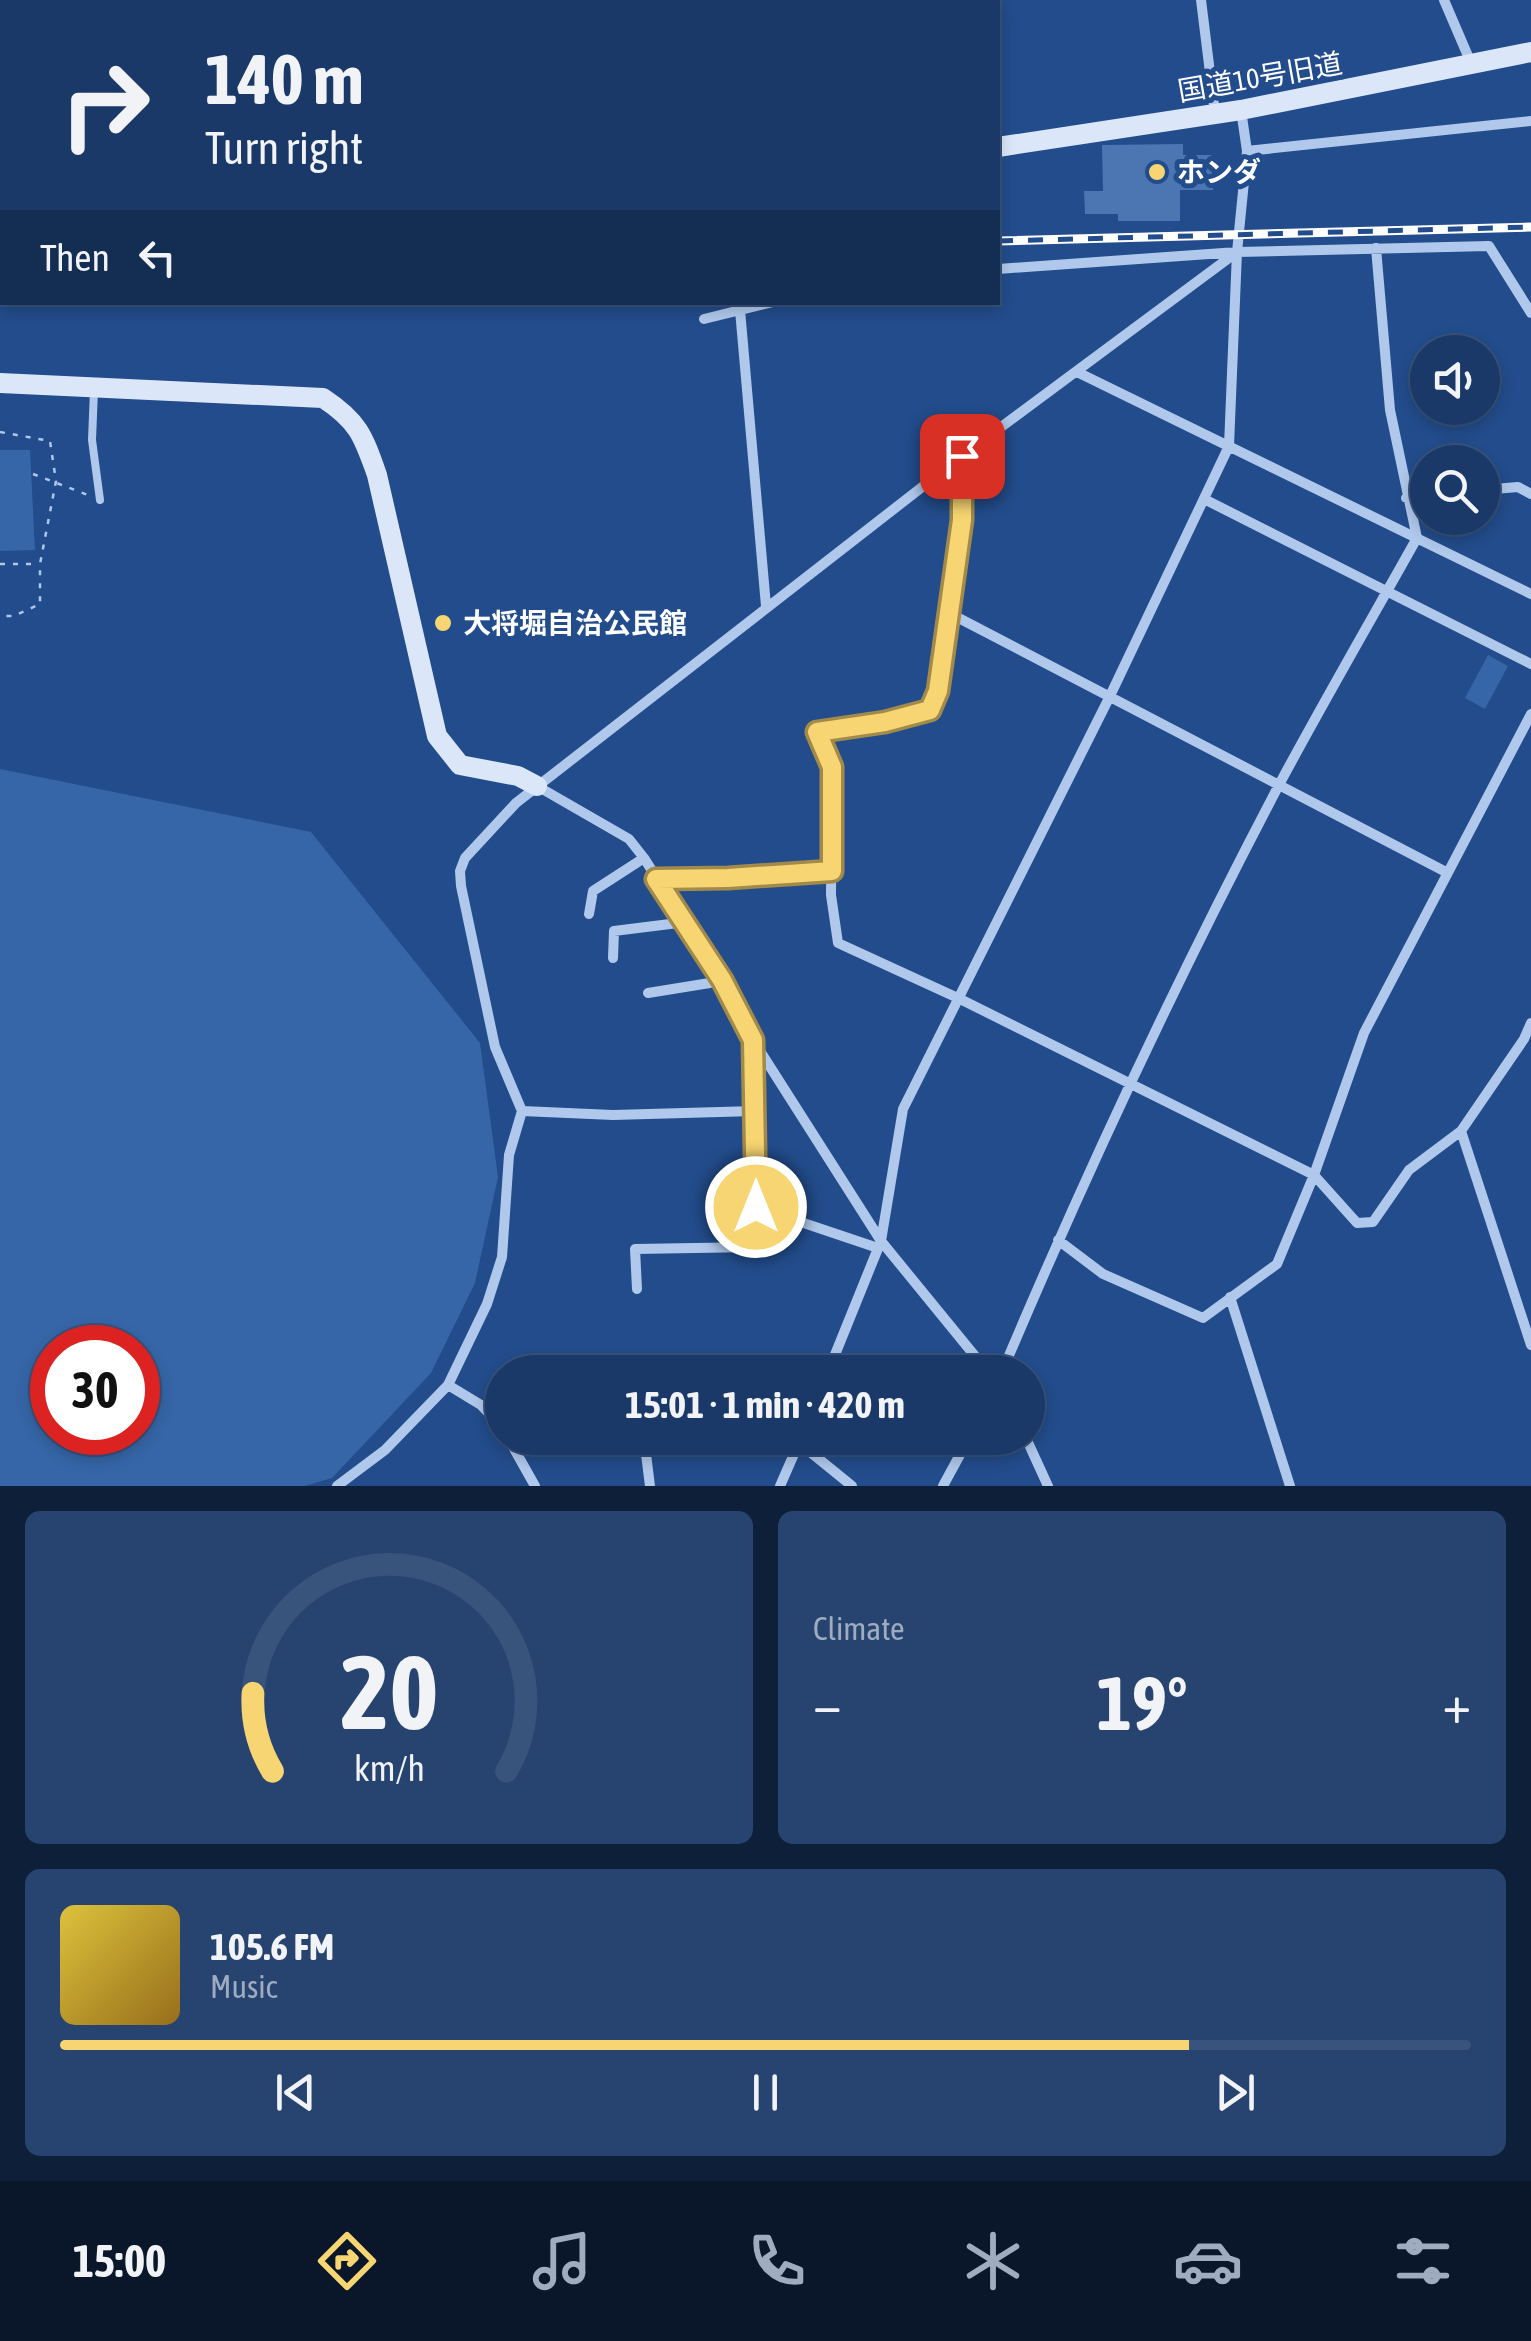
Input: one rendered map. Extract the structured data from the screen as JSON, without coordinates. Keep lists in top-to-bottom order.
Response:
{
  "streets": {
    "street": ["国道10号旧道"]
  },
  "places": ["ホンダ", "大将堀自治公民館"],
  "page": {
    "turn": ["140 m", "Turn right"],
    "then": "Then",
    "limit": "30",
    "trip": "15:01 · 1 min · 420 m",
    "tile": "Climate",
    "heat": ["−", "19°", "+"],
    "song": ["105.6 FM", "Music"],
    "tabs": "15:00",
    "gauge": ["20", "km/h"]
  }
}
